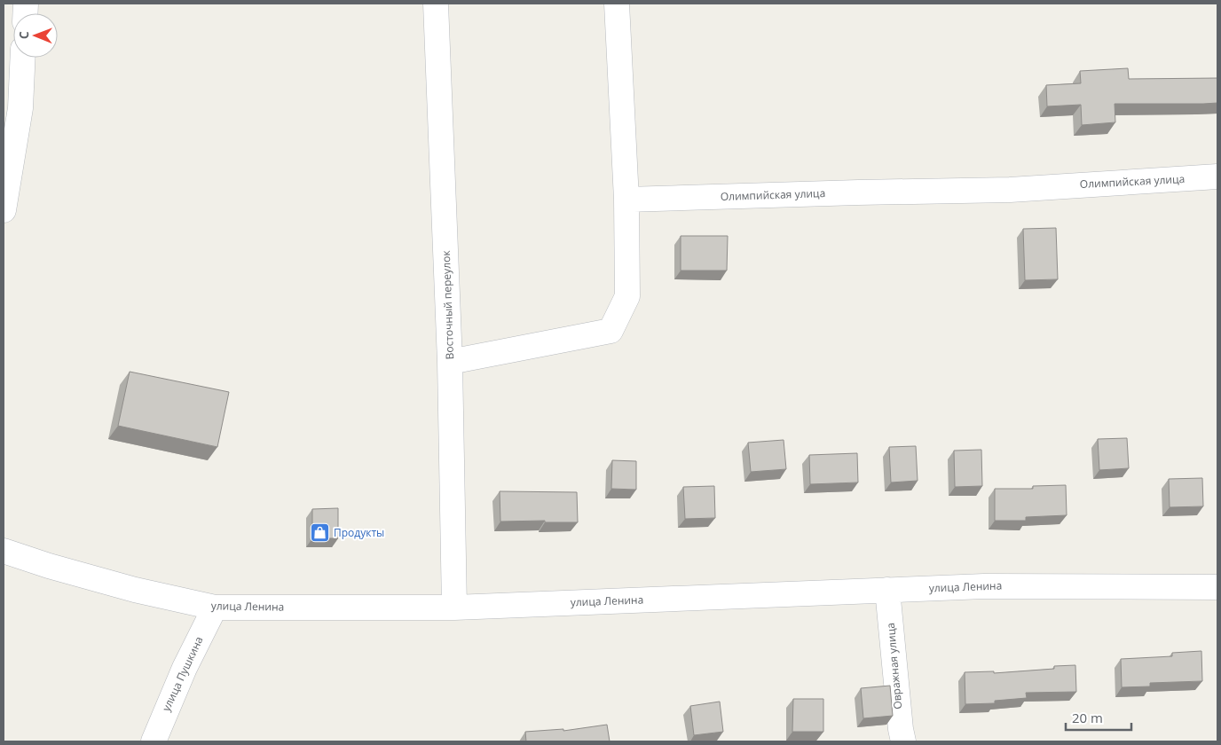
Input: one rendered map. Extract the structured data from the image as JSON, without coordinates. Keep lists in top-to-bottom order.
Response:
{
  "streets": {
    "street": [
      "Олимпийская улица",
      "Восточный переулок",
      "улица Ленина",
      "Овражная улица",
      "улица Пушкина"
    ]
  },
  "crossings": [
    ["Восточный переулок", "улица Ленина"],
    ["улица Ленина", "Овражная улица"],
    ["улица Ленина", "улица Пушкина"]
  ],
  "places": {
    "shop": ["Продукты"]
  },
  "scale_bar": "20 m",
  "north": "left"
}
